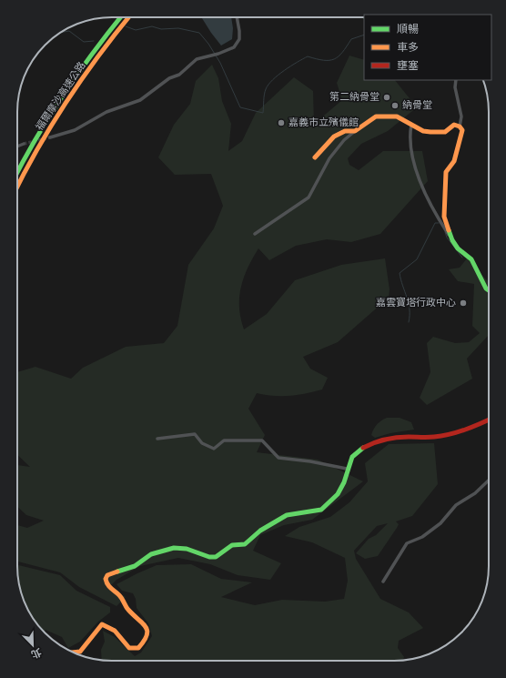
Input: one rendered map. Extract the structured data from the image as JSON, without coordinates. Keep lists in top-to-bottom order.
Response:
{
  "streets": {
    "main road": ["福爾摩沙高速公路"]
  },
  "places": [
    "第二納骨堂",
    "納骨堂",
    "嘉義市立殯儀館",
    "嘉雲寶塔行政中心"
  ],
  "legend": ["順暢", "車多", "壅塞"],
  "north": "bottom right"
}
